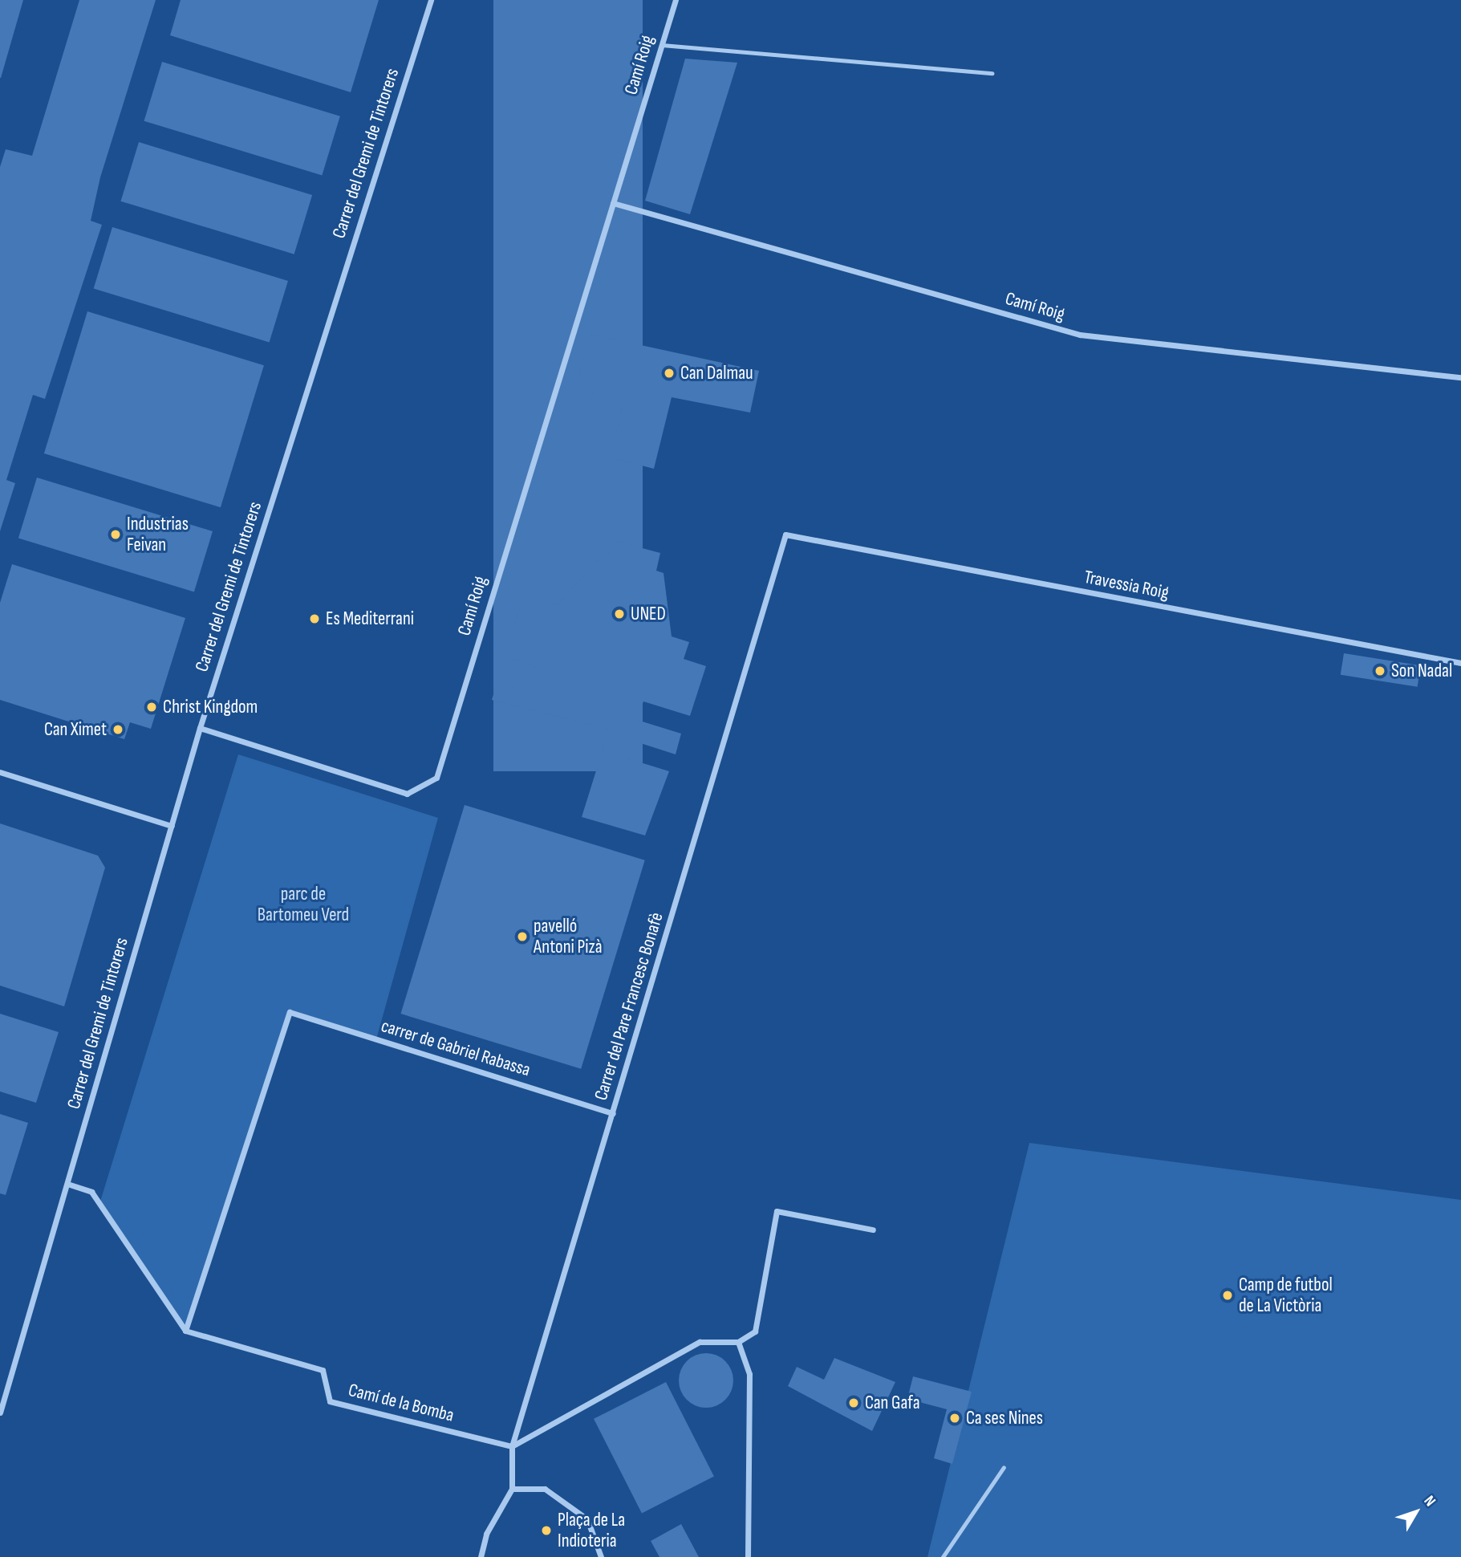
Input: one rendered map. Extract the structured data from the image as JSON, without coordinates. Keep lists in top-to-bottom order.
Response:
{
  "streets": {
    "street": [
      "Camí Roig",
      "Carrer del Gremi de Tintorers",
      "Travessia Roig",
      "Carrer del Pare Francesc Bonafè",
      "carrer de Gabriel Rabassa",
      "Camí de la Bomba"
    ]
  },
  "crossings": [
    ["Camí Roig", "Carrer del Gremi de Tintorers"],
    ["Travessia Roig", "Carrer del Pare Francesc Bonafè"],
    ["Carrer del Pare Francesc Bonafè", "carrer de Gabriel Rabassa"],
    ["Carrer del Pare Francesc Bonafè", "Camí de la Bomba"],
    ["carrer de Gabriel Rabassa", "Camí de la Bomba"]
  ],
  "parks": ["parc de Bartomeu Verd"],
  "places": [
    "Can Dalmau",
    "Industrias Feivan",
    "UNED",
    "Es Mediterrani",
    "Son Nadal",
    "Christ Kingdom",
    "Can Ximet",
    "pavelló Antoni Pizà",
    "Camp de futbol de La Victòria",
    "Can Gafa",
    "Ca ses Nines",
    "Plaça de La Indioteria"
  ],
  "north": "top right"
}
